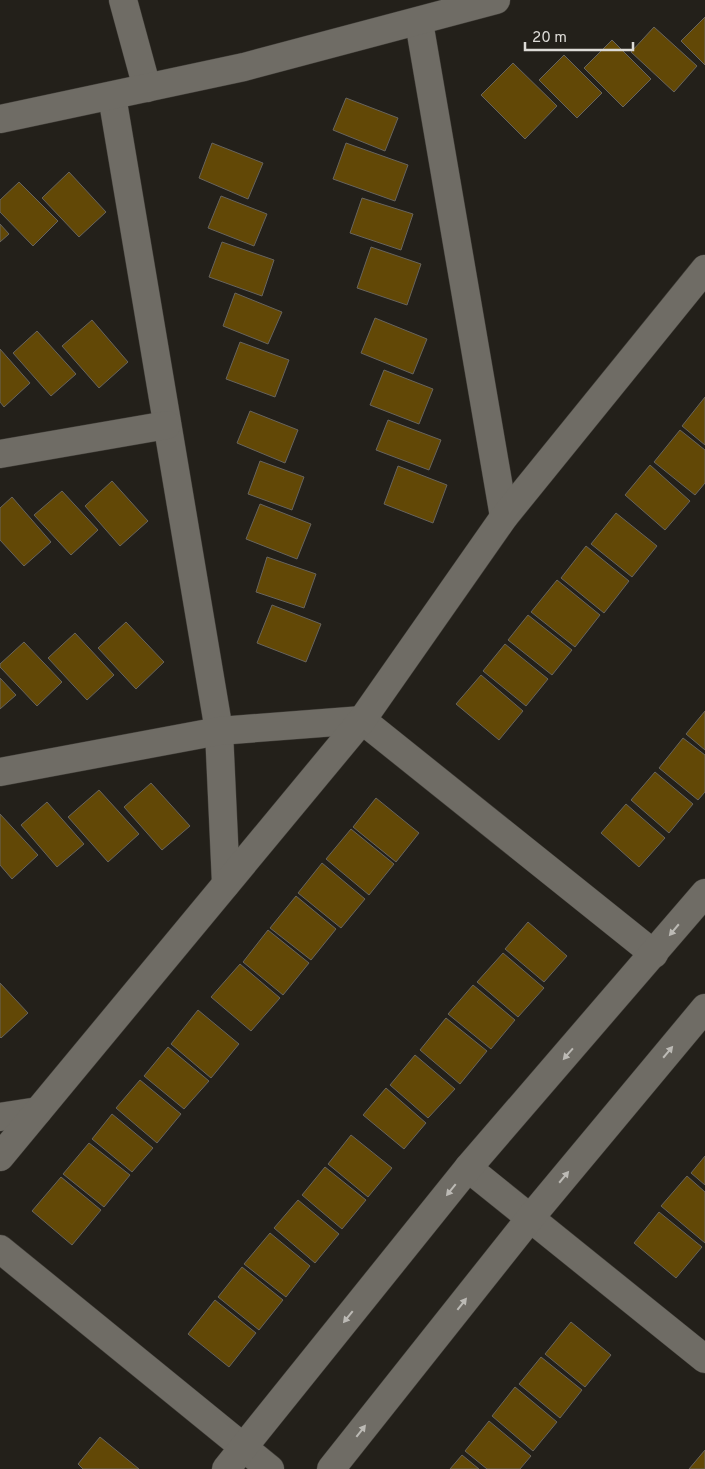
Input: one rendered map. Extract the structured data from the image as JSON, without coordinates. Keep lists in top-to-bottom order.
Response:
{
  "scale_bar": "20 m"
}
